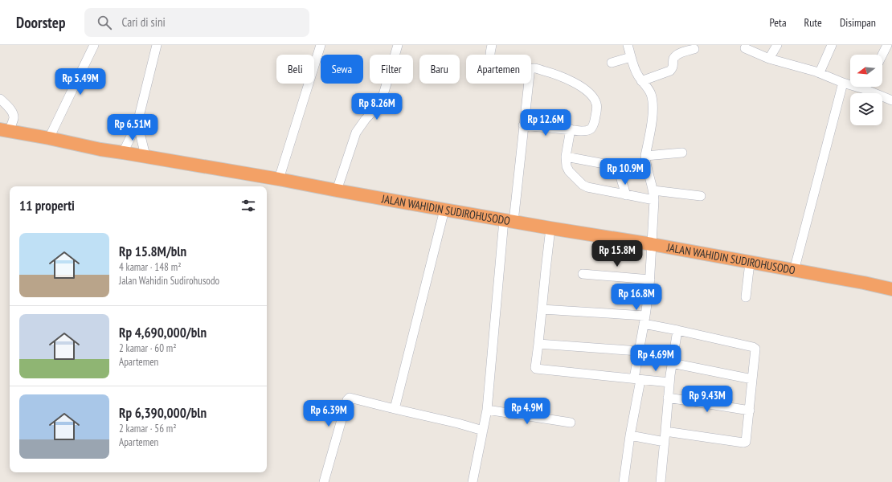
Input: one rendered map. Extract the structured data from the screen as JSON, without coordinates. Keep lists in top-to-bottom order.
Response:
{
  "streets": {
    "highway": ["JALAN WAHIDIN SUDIROHUSODO"]
  },
  "north": "left",
  "page": {
    "header": "Doorstep",
    "search": "Cari di sini",
    "nav": ["Peta", "Rute", "Disimpan"],
    "chip": [
      "Beli",
      "Sewa",
      "Filter",
      "Baru",
      "Apartemen"
    ],
    "price": [
      "Rp 5.49M",
      "Rp 8.26M",
      "Rp 12.6M",
      "Rp 6.51M",
      "Rp 10.9M",
      "Rp 15.8M",
      "Rp 16.8M",
      "Rp 4.69M",
      "Rp 9.43M",
      "Rp 4.9M",
      "Rp 6.39M"
    ],
    "heading": "11 properti",
    "list": [
      {
        "name": "Rp 15.8M/bln",
        "note": "4 kamar · 148 m² · Jalan Wahidin Sudirohusodo"
      },
      {
        "name": "Rp 4,690,000/bln",
        "note": "2 kamar · 60 m² · Apartemen"
      },
      {
        "name": "Rp 6,390,000/bln",
        "note": "2 kamar · 56 m² · Apartemen"
      }
    ]
  }
}
